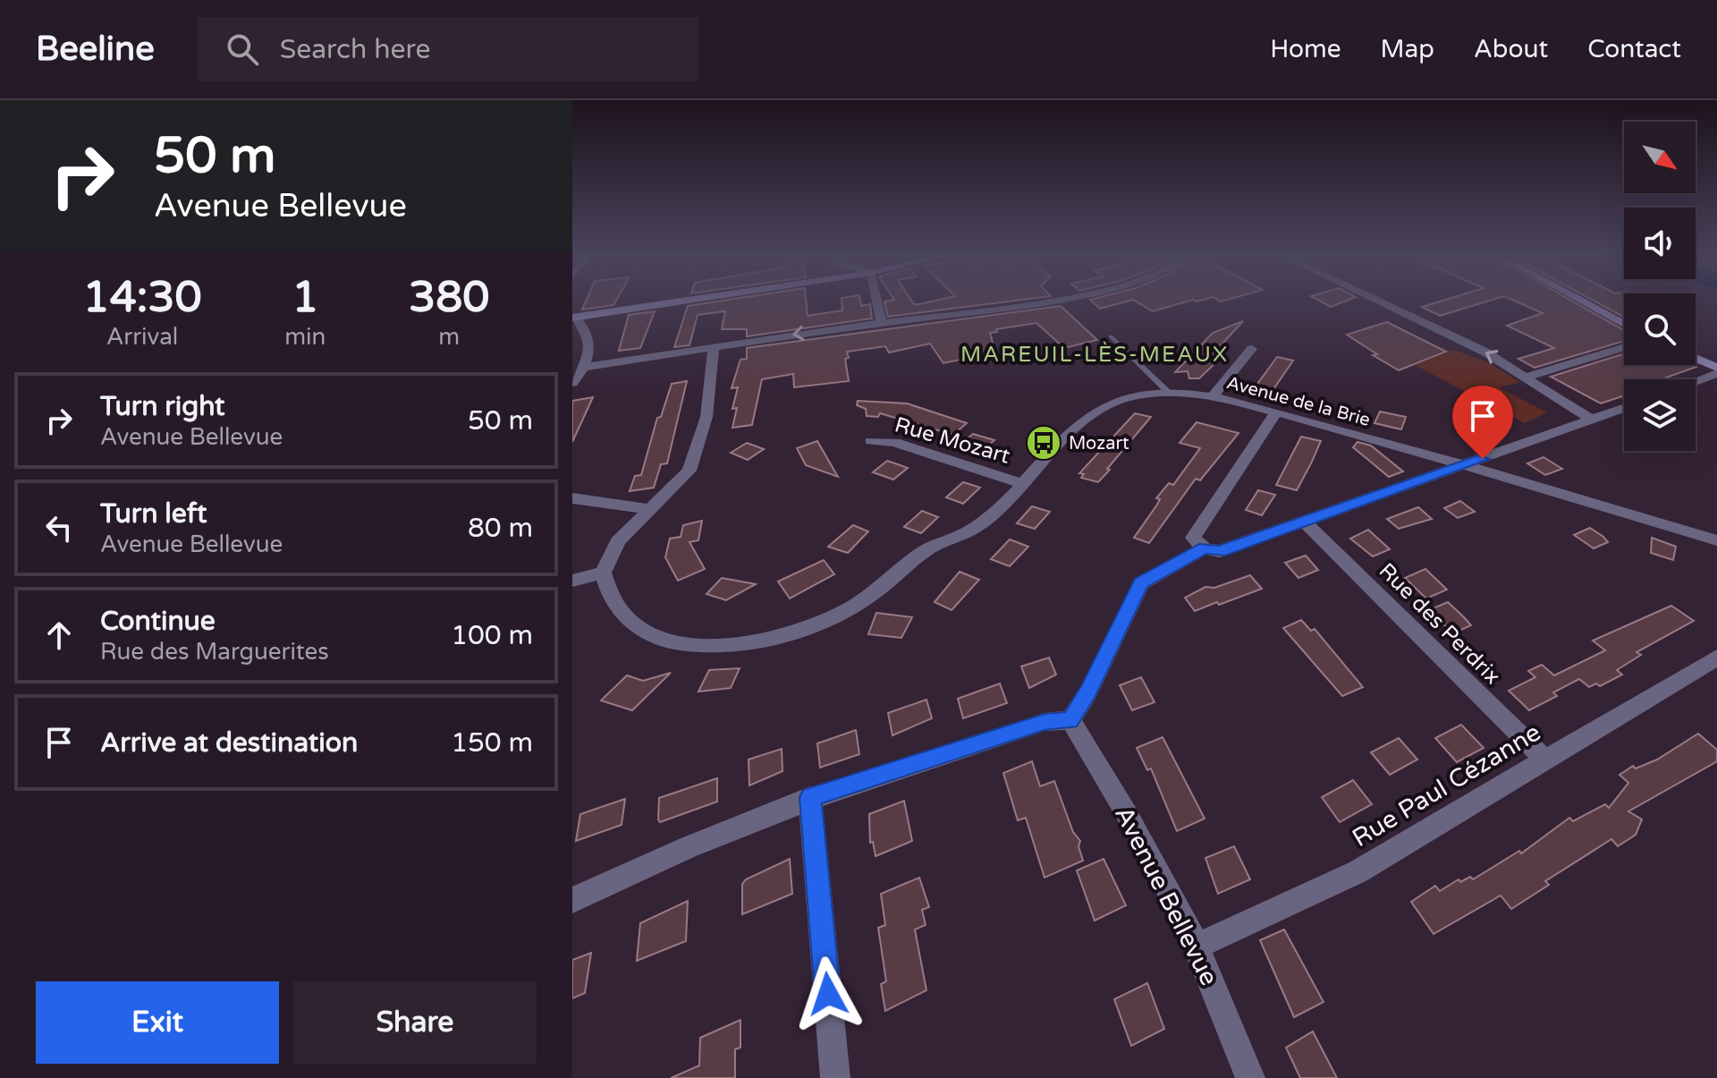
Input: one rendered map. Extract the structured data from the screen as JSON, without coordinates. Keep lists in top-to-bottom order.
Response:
{
  "streets": {
    "street": [
      "Avenue de la Brie",
      "Rue Mozart",
      "Rue des Perdrix",
      "Rue Paul Cézanne",
      "Avenue Bellevue"
    ]
  },
  "crossings": [
    ["Avenue de la Brie", "Rue Mozart"],
    ["Rue des Perdrix", "Rue Paul Cézanne"],
    ["Rue Paul Cézanne", "Avenue Bellevue"]
  ],
  "districts": ["MAREUIL-LÈS-MEAUX"],
  "places": {
    "bus stop": ["Mozart"]
  },
  "north": "bottom right",
  "page": {
    "header": "Beeline",
    "search": "Search here",
    "nav": [
      "Home",
      "Map",
      "About",
      "Contact"
    ],
    "turn": ["50 m", "Avenue Bellevue"],
    "eta": [
      "14:30",
      "Arrival",
      "1",
      "min",
      "380",
      "m"
    ],
    "list": [
      {
        "name": "Turn right",
        "note": "Avenue Bellevue",
        "value": "50 m"
      },
      {
        "name": "Turn left",
        "note": "Avenue Bellevue",
        "value": "80 m"
      },
      {
        "name": "Continue",
        "note": "Rue des Marguerites",
        "value": "100 m"
      },
      {
        "name": "Arrive at destination",
        "value": "150 m"
      }
    ],
    "buttons": ["Exit", "Share"]
  }
}
